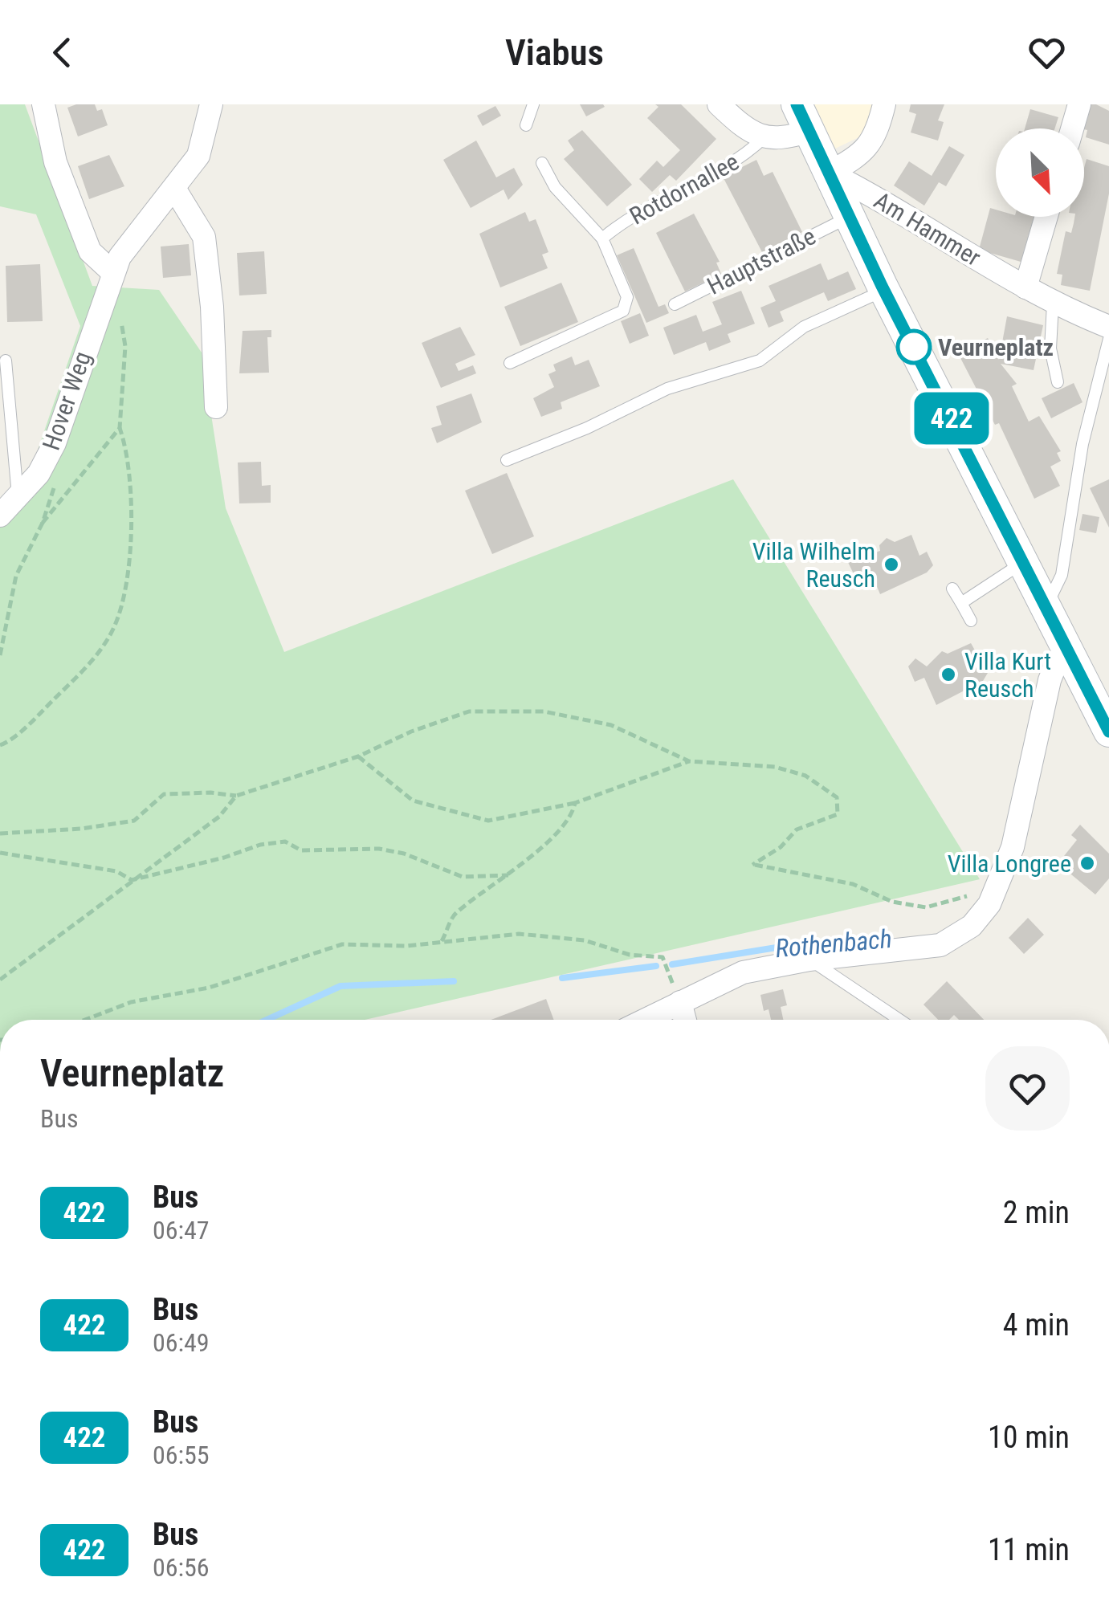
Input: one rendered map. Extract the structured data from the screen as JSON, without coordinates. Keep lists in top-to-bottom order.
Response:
{
  "streets": {
    "street": ["Rotdornallee", "Am Hammer", "Hover Weg"],
    "lane": ["Hauptstraße"]
  },
  "water": ["Rothenbach"],
  "places": [
    "Veurneplatz",
    "Villa Wilhelm Reusch",
    "Villa Kurt Reusch",
    "Villa Longree"
  ],
  "lines": ["bus line 422"],
  "north": "bottom right",
  "page": {
    "header": "Viabus",
    "on_map": "422",
    "heading": ["Veurneplatz", "Bus"],
    "list": [
      {
        "mark": "422",
        "name": "Bus",
        "note": "06:47",
        "value": "2 min"
      },
      {
        "mark": "422",
        "name": "Bus",
        "note": "06:49",
        "value": "4 min"
      },
      {
        "mark": "422",
        "name": "Bus",
        "note": "06:55",
        "value": "10 min"
      },
      {
        "mark": "422",
        "name": "Bus",
        "note": "06:56",
        "value": "11 min"
      }
    ]
  }
}
